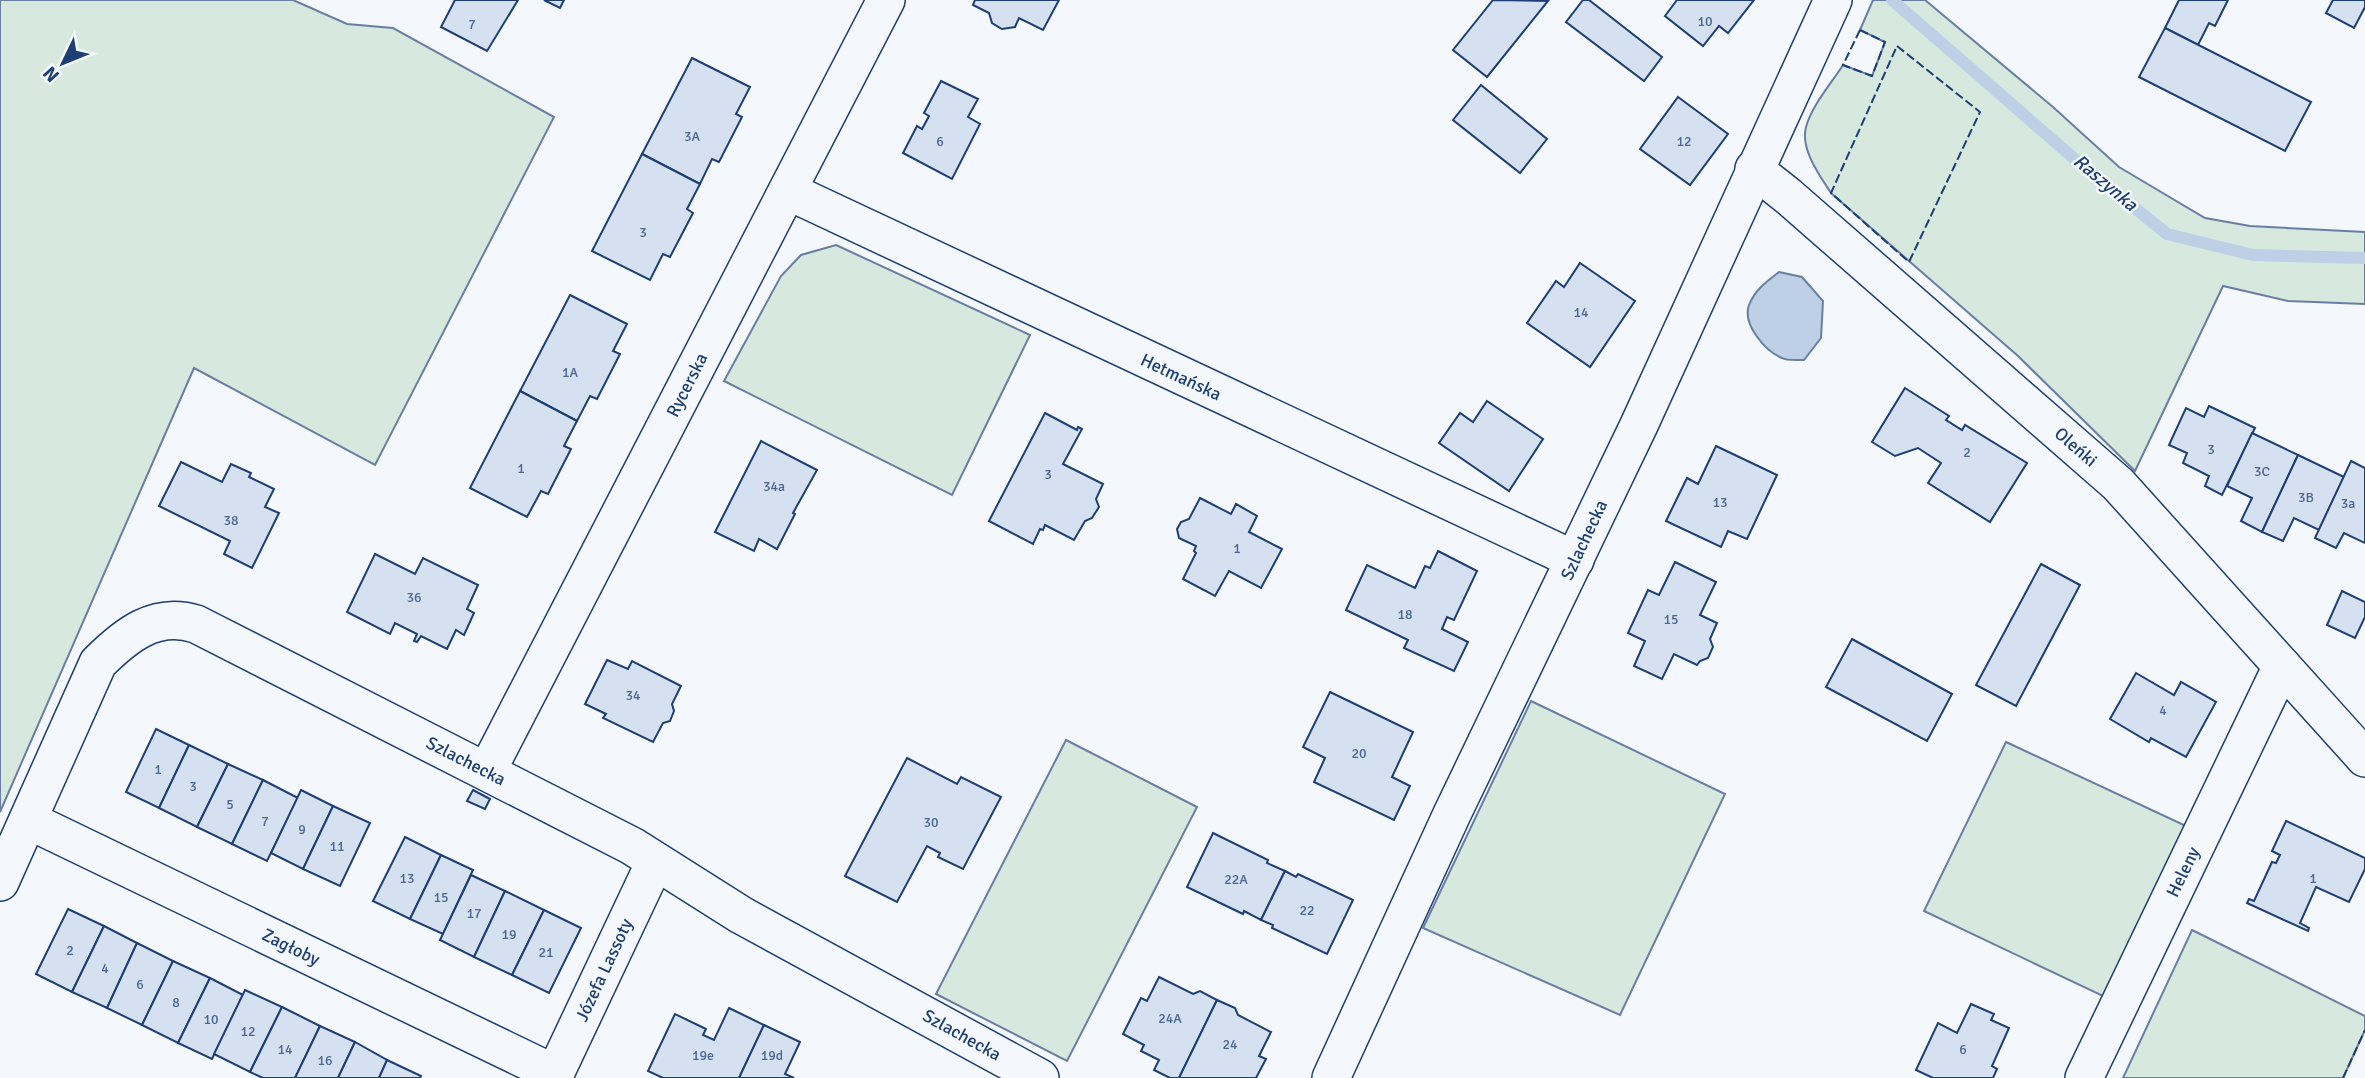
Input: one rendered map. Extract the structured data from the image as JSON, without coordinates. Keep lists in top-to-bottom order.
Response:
{
  "streets": {
    "street": [
      "Hetmańska",
      "Rycerska",
      "Oleńki",
      "Szlachecka",
      "Heleny",
      "Zagłoby",
      "Józefa Lassoty"
    ]
  },
  "crossings": [
    ["Hetmańska", "Rycerska"],
    ["Hetmańska", "Szlachecka"],
    ["Rycerska", "Szlachecka"],
    ["Oleńki", "Szlachecka"],
    ["Oleńki", "Heleny"],
    ["Szlachecka", "Zagłoby"],
    ["Szlachecka", "Józefa Lassoty"],
    ["Zagłoby", "Józefa Lassoty"]
  ],
  "water": ["Raszynka"],
  "house_numbers": [
    "10",
    "7",
    "3A",
    "6",
    "12",
    "3",
    "14",
    "1A",
    "3",
    "2",
    "1",
    "3C",
    "3",
    "34a",
    "3B",
    "13",
    "3a",
    "38",
    "1",
    "36",
    "18",
    "15",
    "34",
    "4",
    "20",
    "1",
    "3",
    "5",
    "7",
    "30",
    "9",
    "11",
    "13",
    "1",
    "22A",
    "15",
    "22",
    "17",
    "19",
    "2",
    "21",
    "4",
    "6",
    "8",
    "24A",
    "10",
    "12",
    "24",
    "14",
    "6",
    "19e",
    "19d",
    "16"
  ],
  "north": "bottom left"
}
